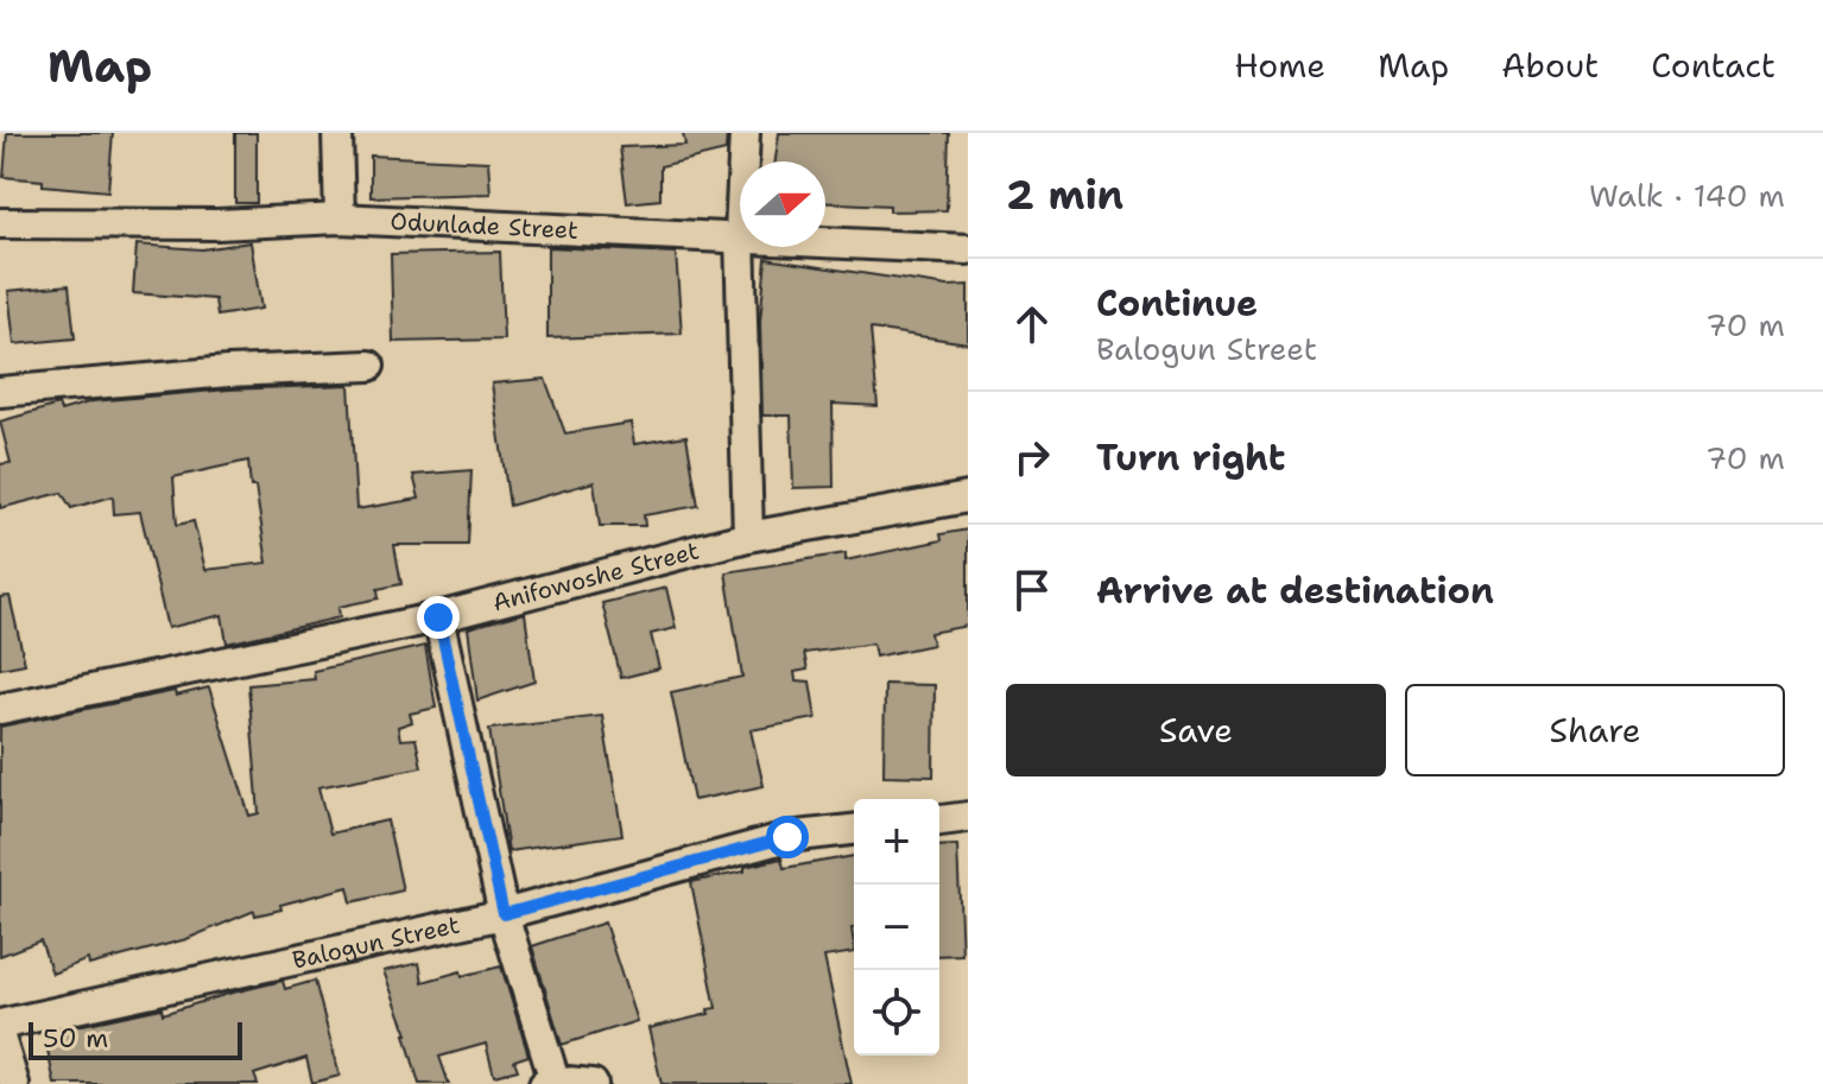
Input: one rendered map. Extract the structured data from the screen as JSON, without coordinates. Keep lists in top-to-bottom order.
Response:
{
  "streets": {
    "street": ["Odunlade Street", "Anifowoshe Street", "Balogun Street"]
  },
  "scale_bar": "50 m",
  "north": "right",
  "page": {
    "header": "Map",
    "nav": [
      "Home",
      "Map",
      "About",
      "Contact"
    ],
    "heading": ["2 min", "Walk · 140 m"],
    "list": [
      ["Continue", "Balogun Street", "70 m"],
      ["Turn right", "70 m"],
      "Arrive at destination"
    ],
    "buttons": ["Save", "Share"],
    "map_buttons": ["+", "−"],
    "scale": "50 m"
  }
}
